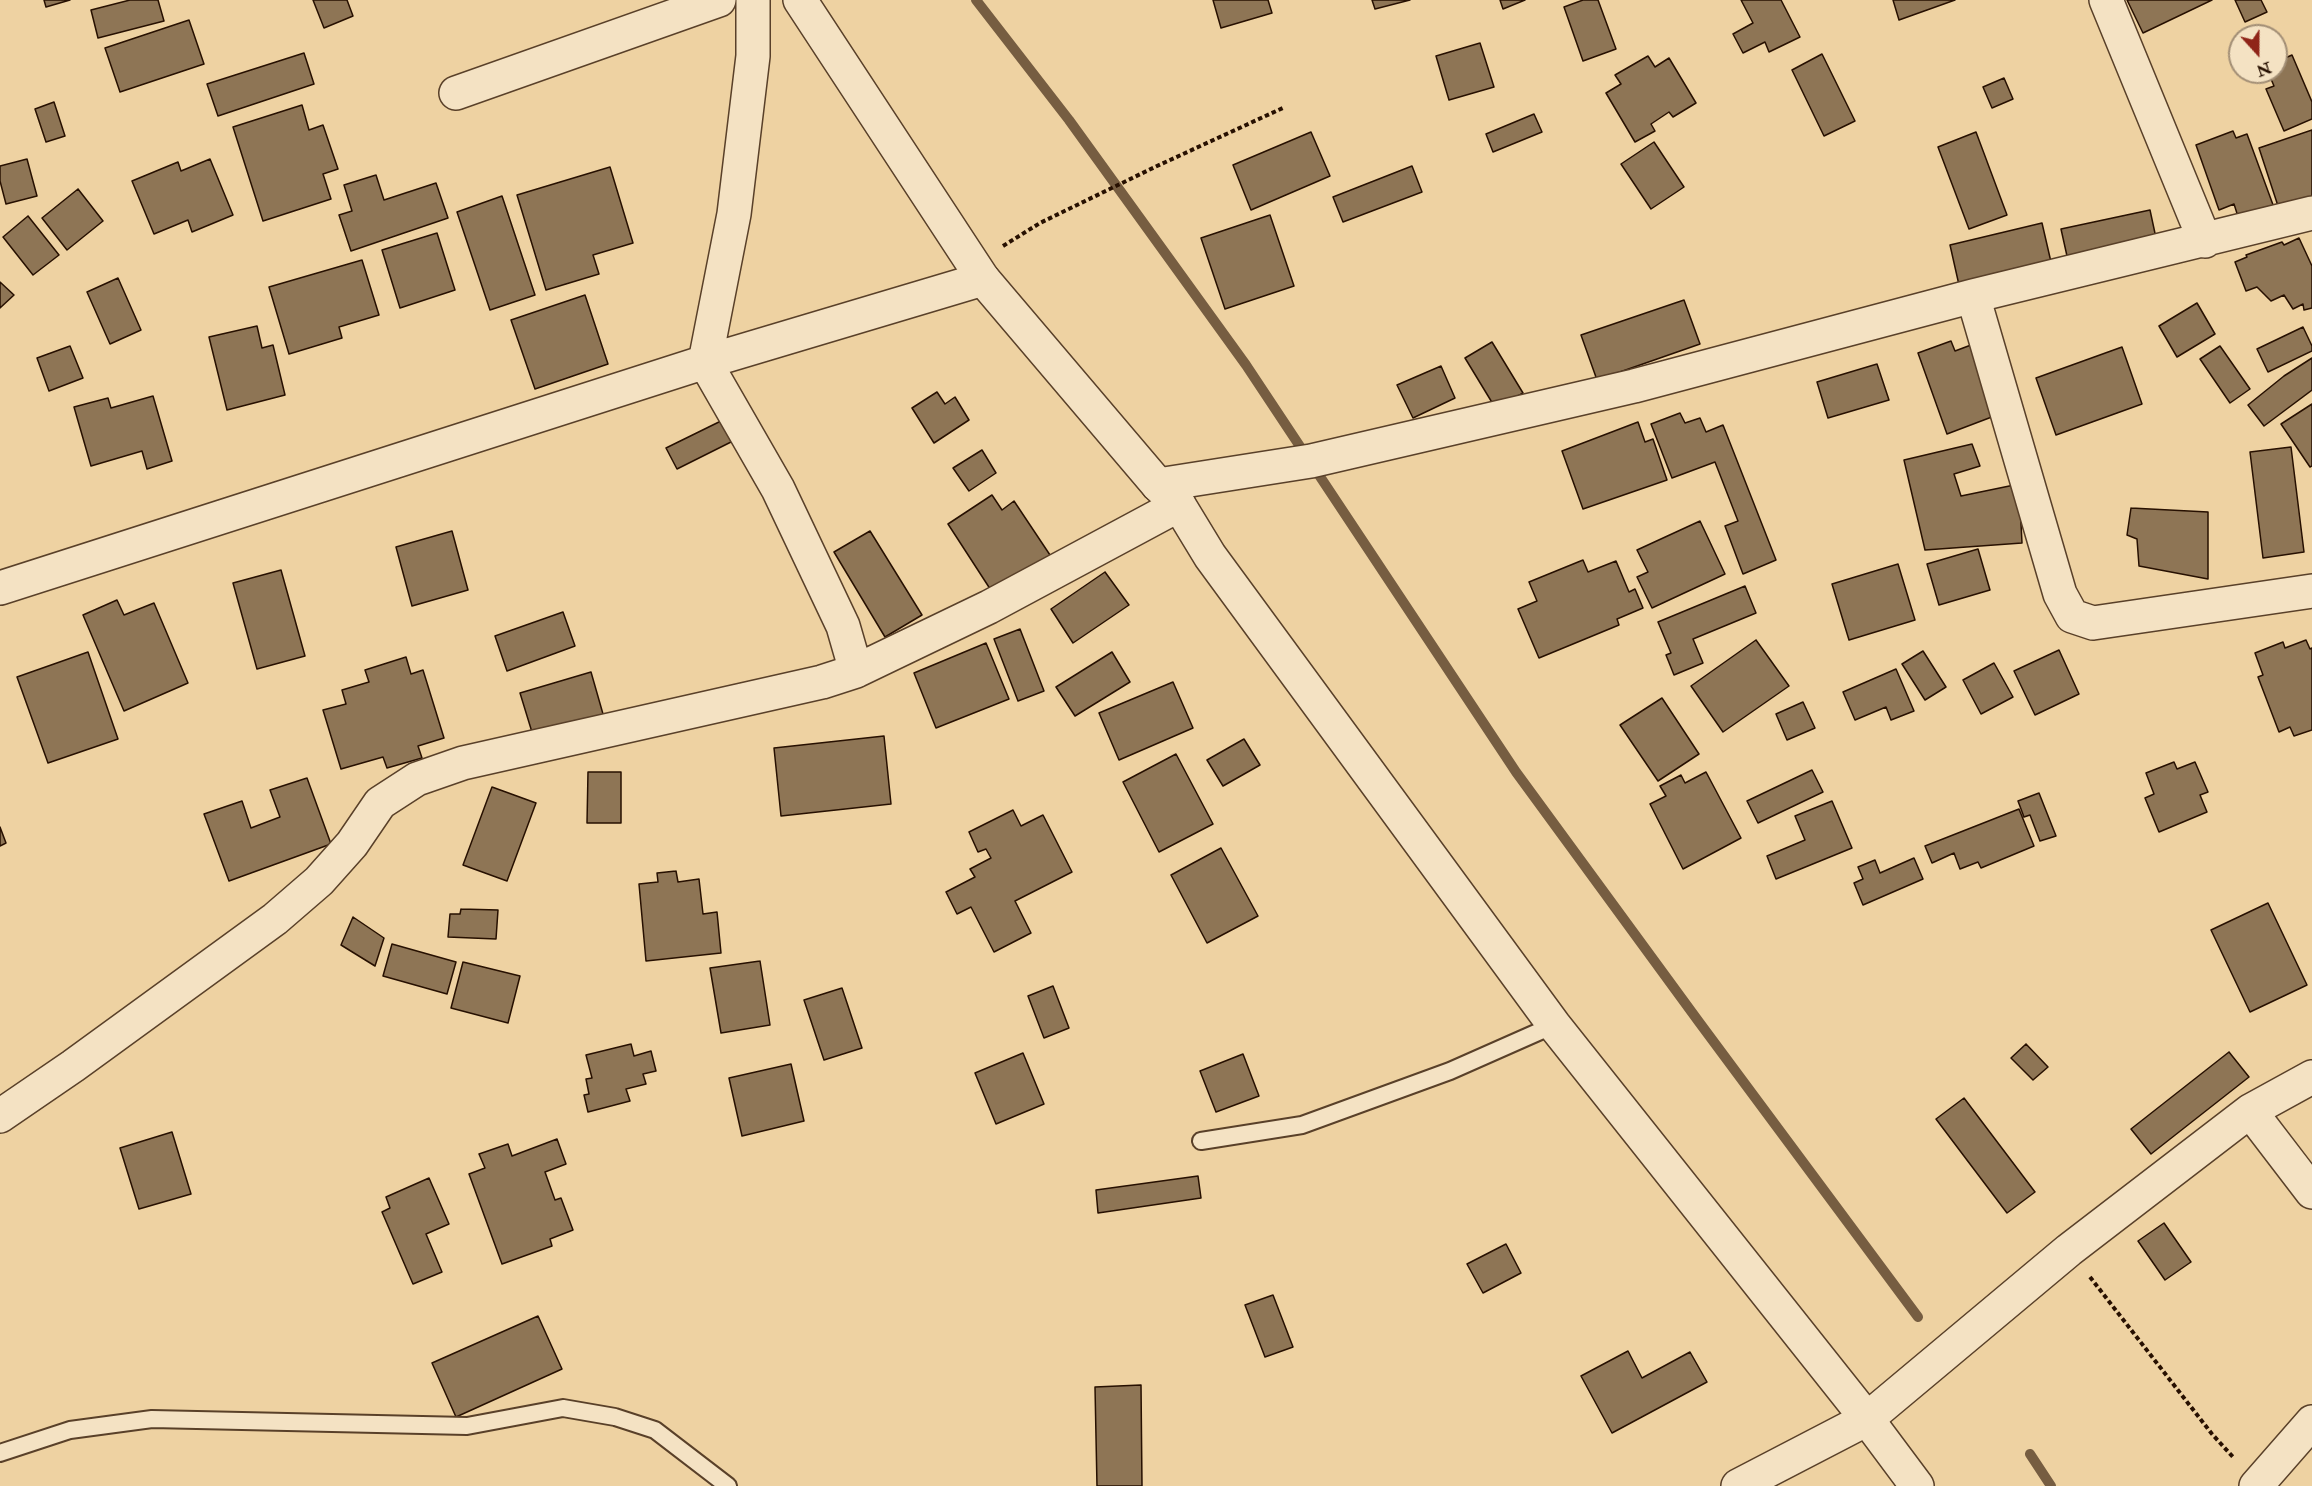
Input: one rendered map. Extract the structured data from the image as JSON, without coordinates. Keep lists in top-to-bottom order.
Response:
{
  "north": "bottom"
}
